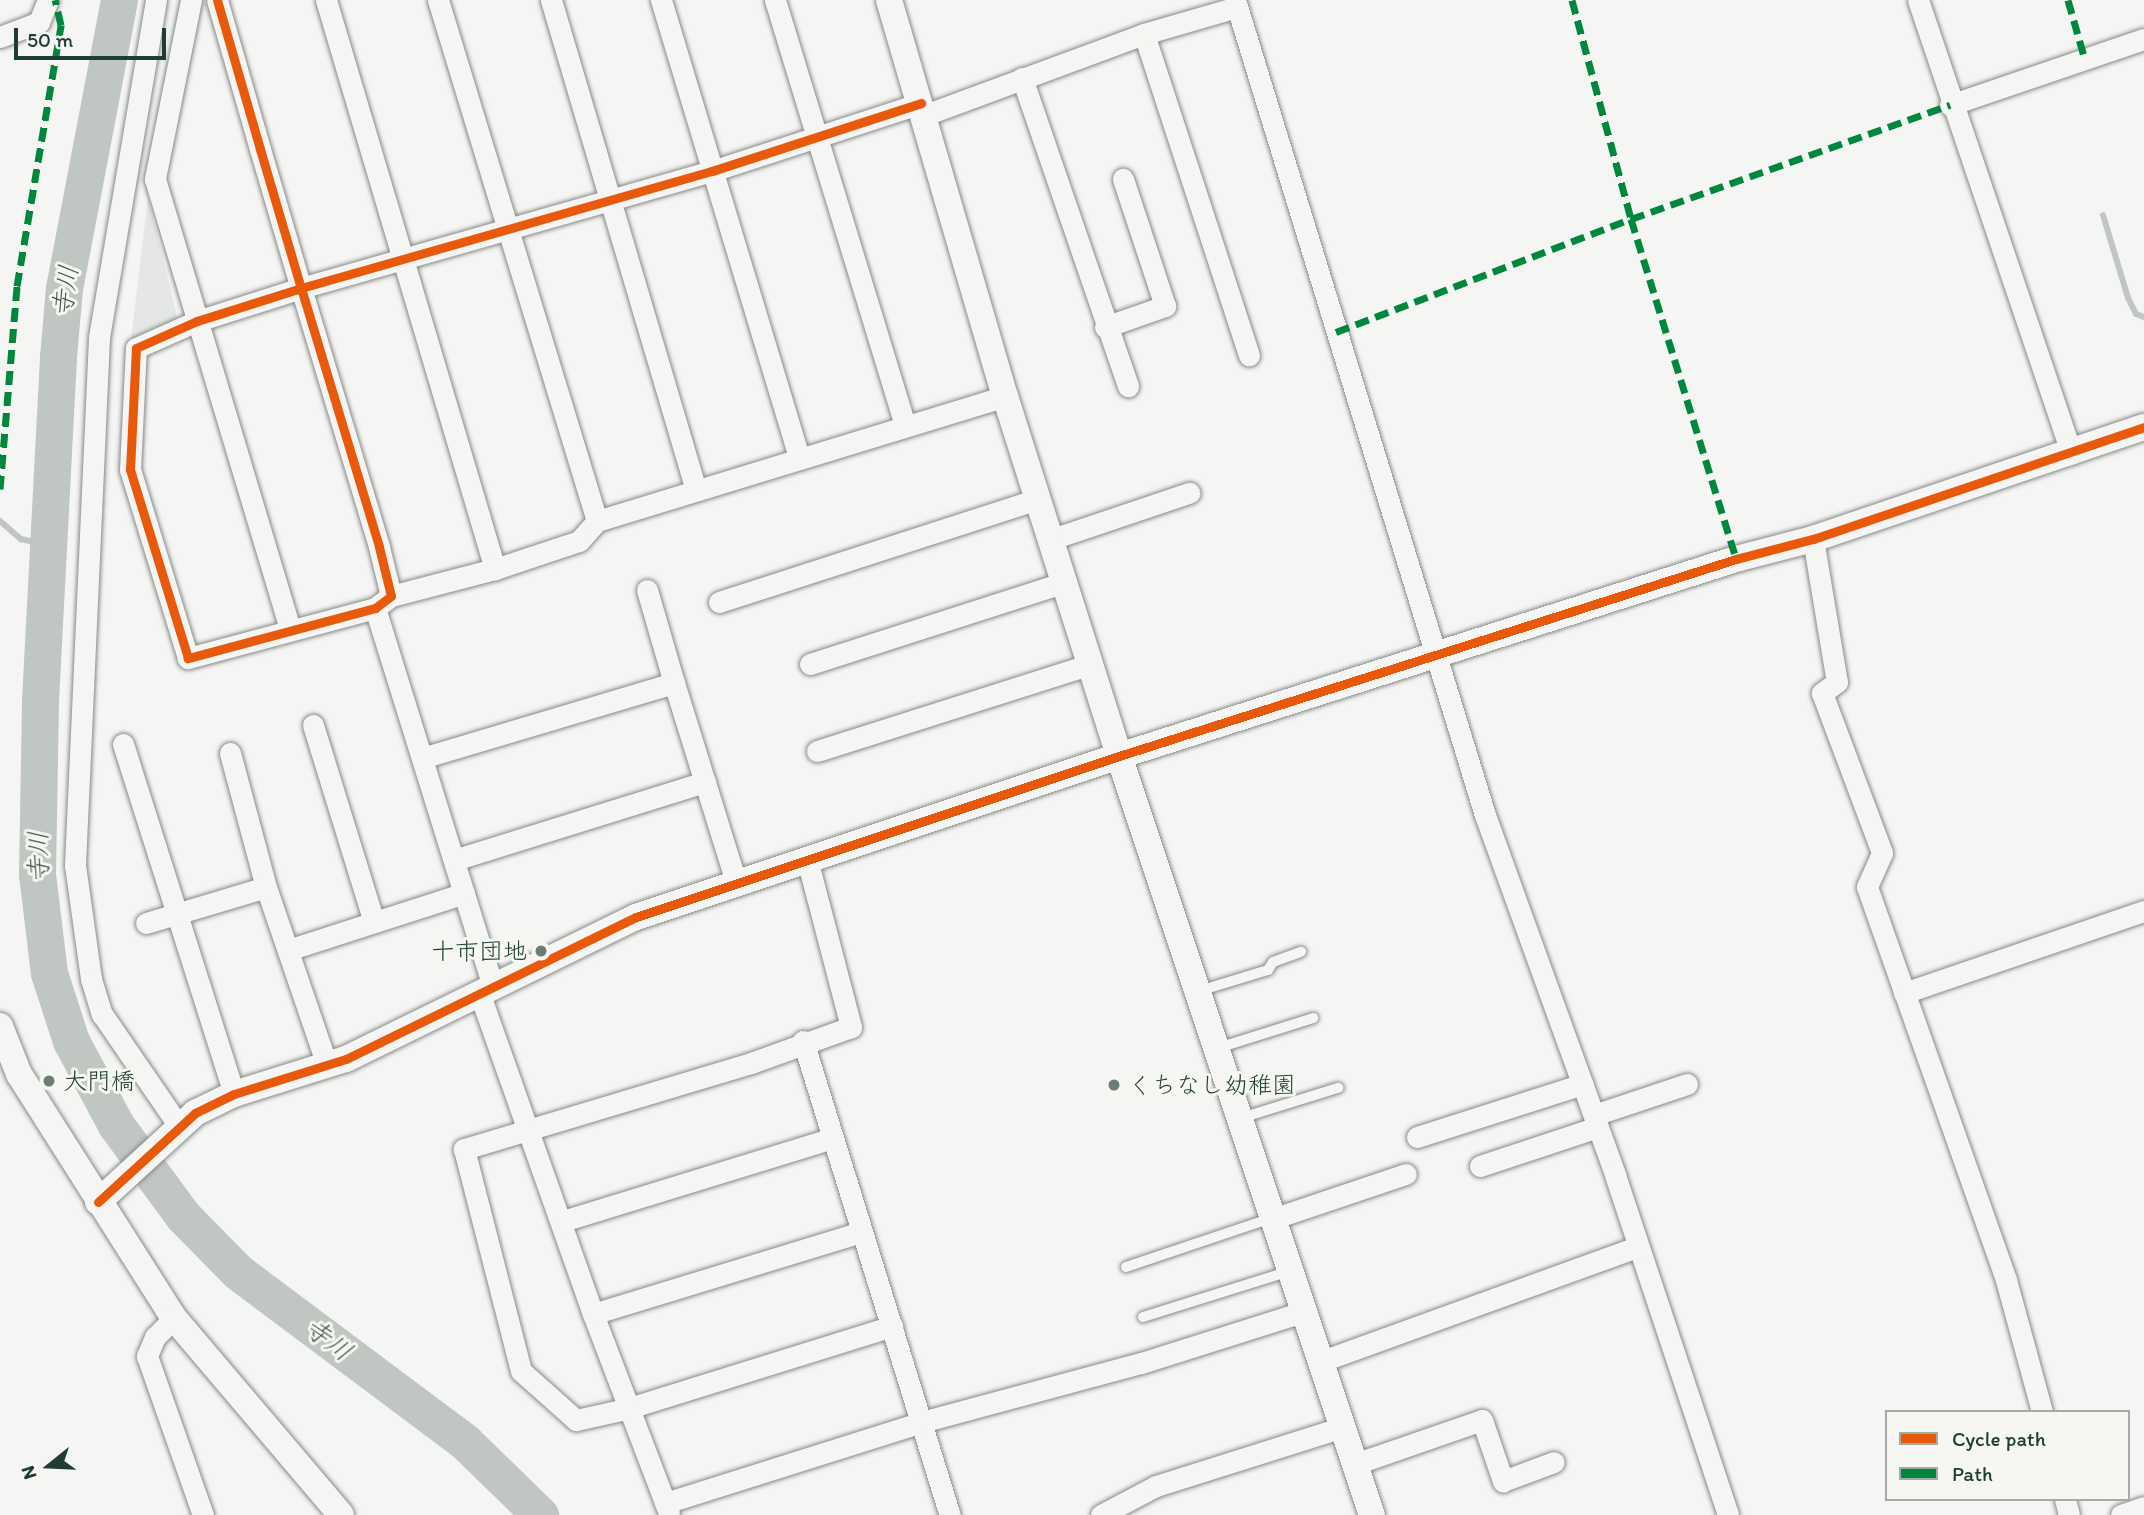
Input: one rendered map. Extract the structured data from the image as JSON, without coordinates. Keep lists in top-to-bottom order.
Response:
{
  "water": ["寺川"],
  "places": ["十市団地", "大門橋", "くちなし幼稚園"],
  "legend": ["Cycle path", "Path"],
  "scale_bar": "50 m",
  "north": "left"
}
